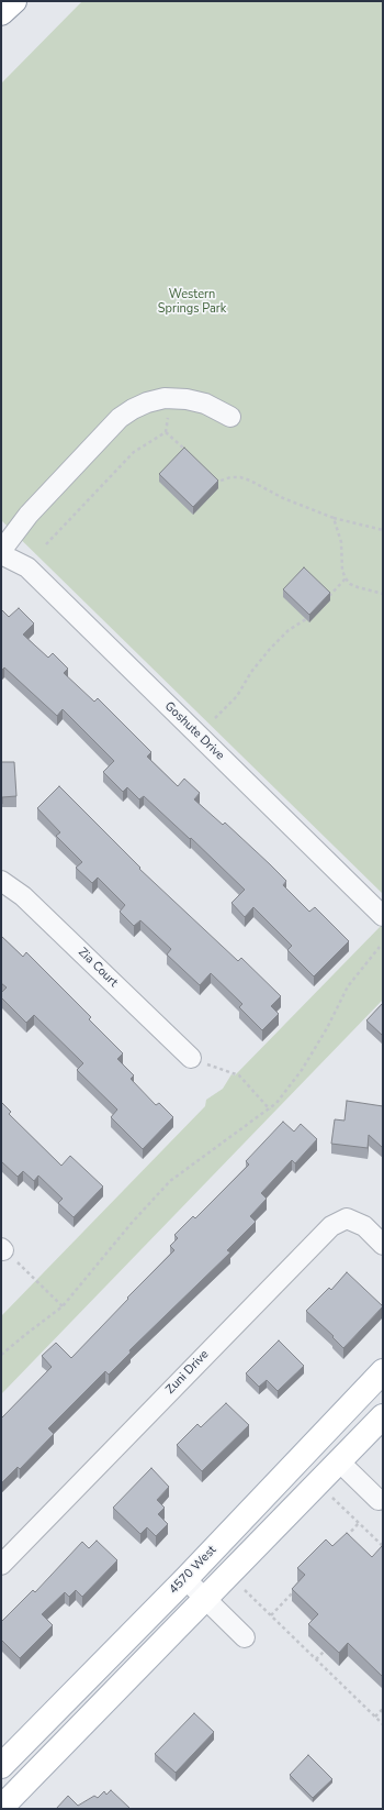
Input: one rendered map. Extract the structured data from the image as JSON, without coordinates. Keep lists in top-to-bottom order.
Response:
{
  "streets": {
    "main road": ["4570 West"],
    "street": ["Goshute Drive", "Zia Court", "Zuni Drive"]
  },
  "parks": ["Western Springs Park"]
}
